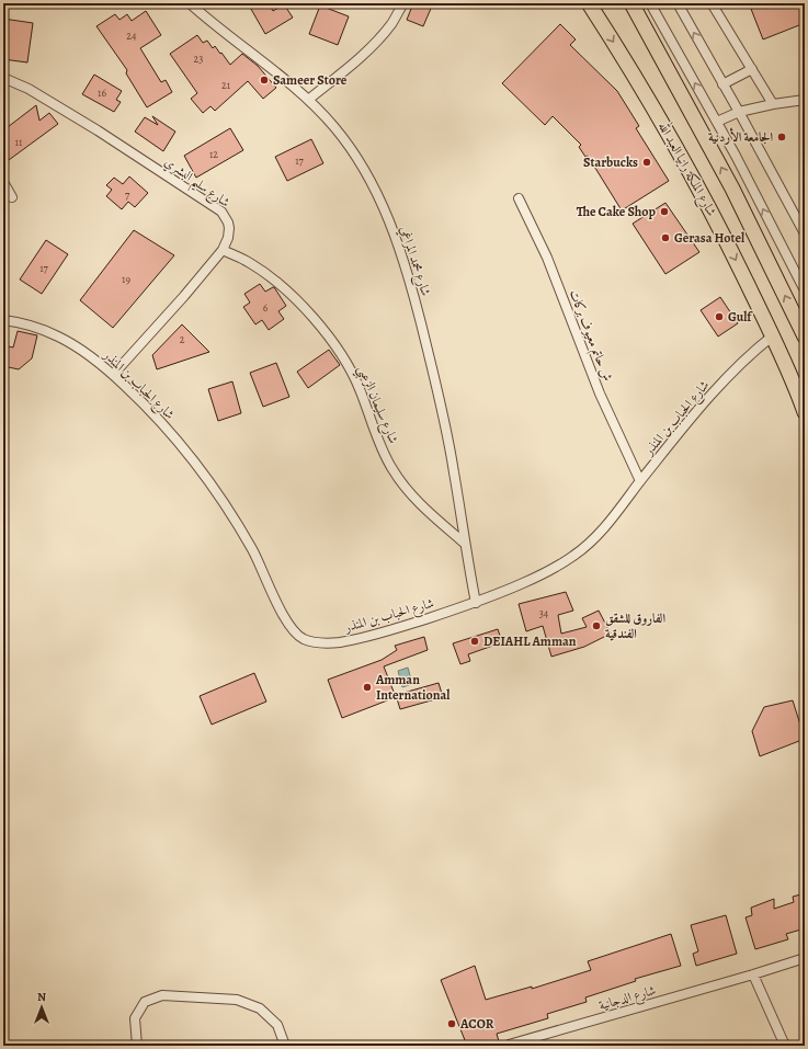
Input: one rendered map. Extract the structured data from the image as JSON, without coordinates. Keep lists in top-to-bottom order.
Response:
{
  "streets": {
    "main road": ["شارع الملكة رانيا العبد الله"],
    "street": [
      "شارع سليم البشري",
      "شارع محمد المراغي",
      "ش حاتم معيوف بركات",
      "شارع الحباب بن المنذر",
      "شارع سليمان الزعبي",
      "شارع الدجانية"
    ]
  },
  "crossings": [
    ["شارع الملكة رانيا العبد الله", "شارع الحباب بن المنذر"],
    ["شارع سليم البشري", "شارع الحباب بن المنذر"],
    ["شارع سليم البشري", "شارع سليمان الزعبي"],
    ["شارع محمد المراغي", "شارع الحباب بن المنذر"],
    ["شارع محمد المراغي", "شارع سليمان الزعبي"],
    ["ش حاتم معيوف بركات", "شارع الحباب بن المنذر"]
  ],
  "places": [
    "Sameer Store",
    "الجامعة الأردنية",
    "Starbucks",
    "The Cake Shop",
    "Gerasa Hotel",
    "Gulf",
    "الفاروق للشقق الفندقية",
    "DEIAHL Amman",
    "Amman International",
    "ACOR"
  ],
  "house_numbers": [
    "24",
    "23",
    "21",
    "16",
    "11",
    "12",
    "17",
    "7",
    "17",
    "19",
    "6",
    "2",
    "34"
  ],
  "north": "top"
}
